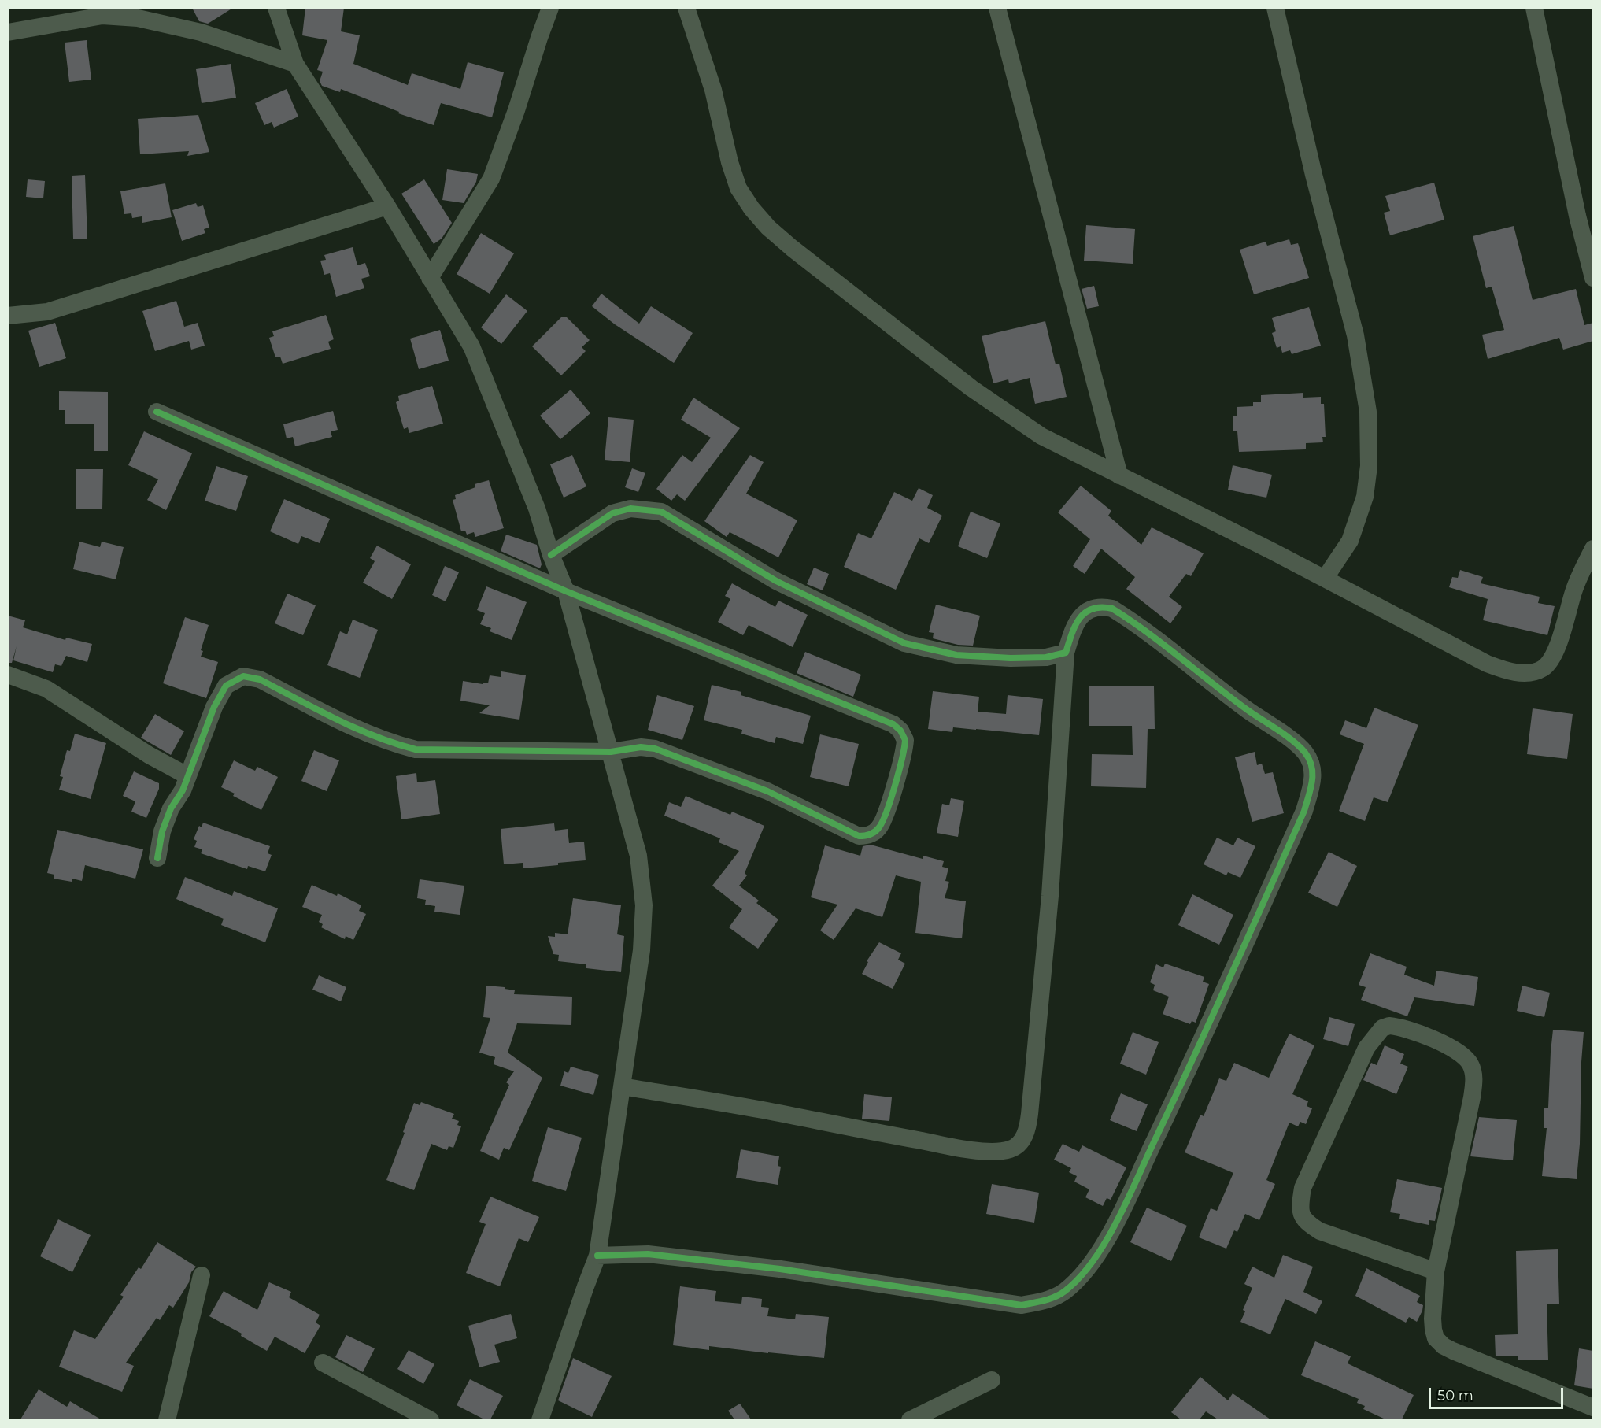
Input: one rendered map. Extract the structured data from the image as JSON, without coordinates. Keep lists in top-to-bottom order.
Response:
{
  "scale_bar": "50 m"
}
